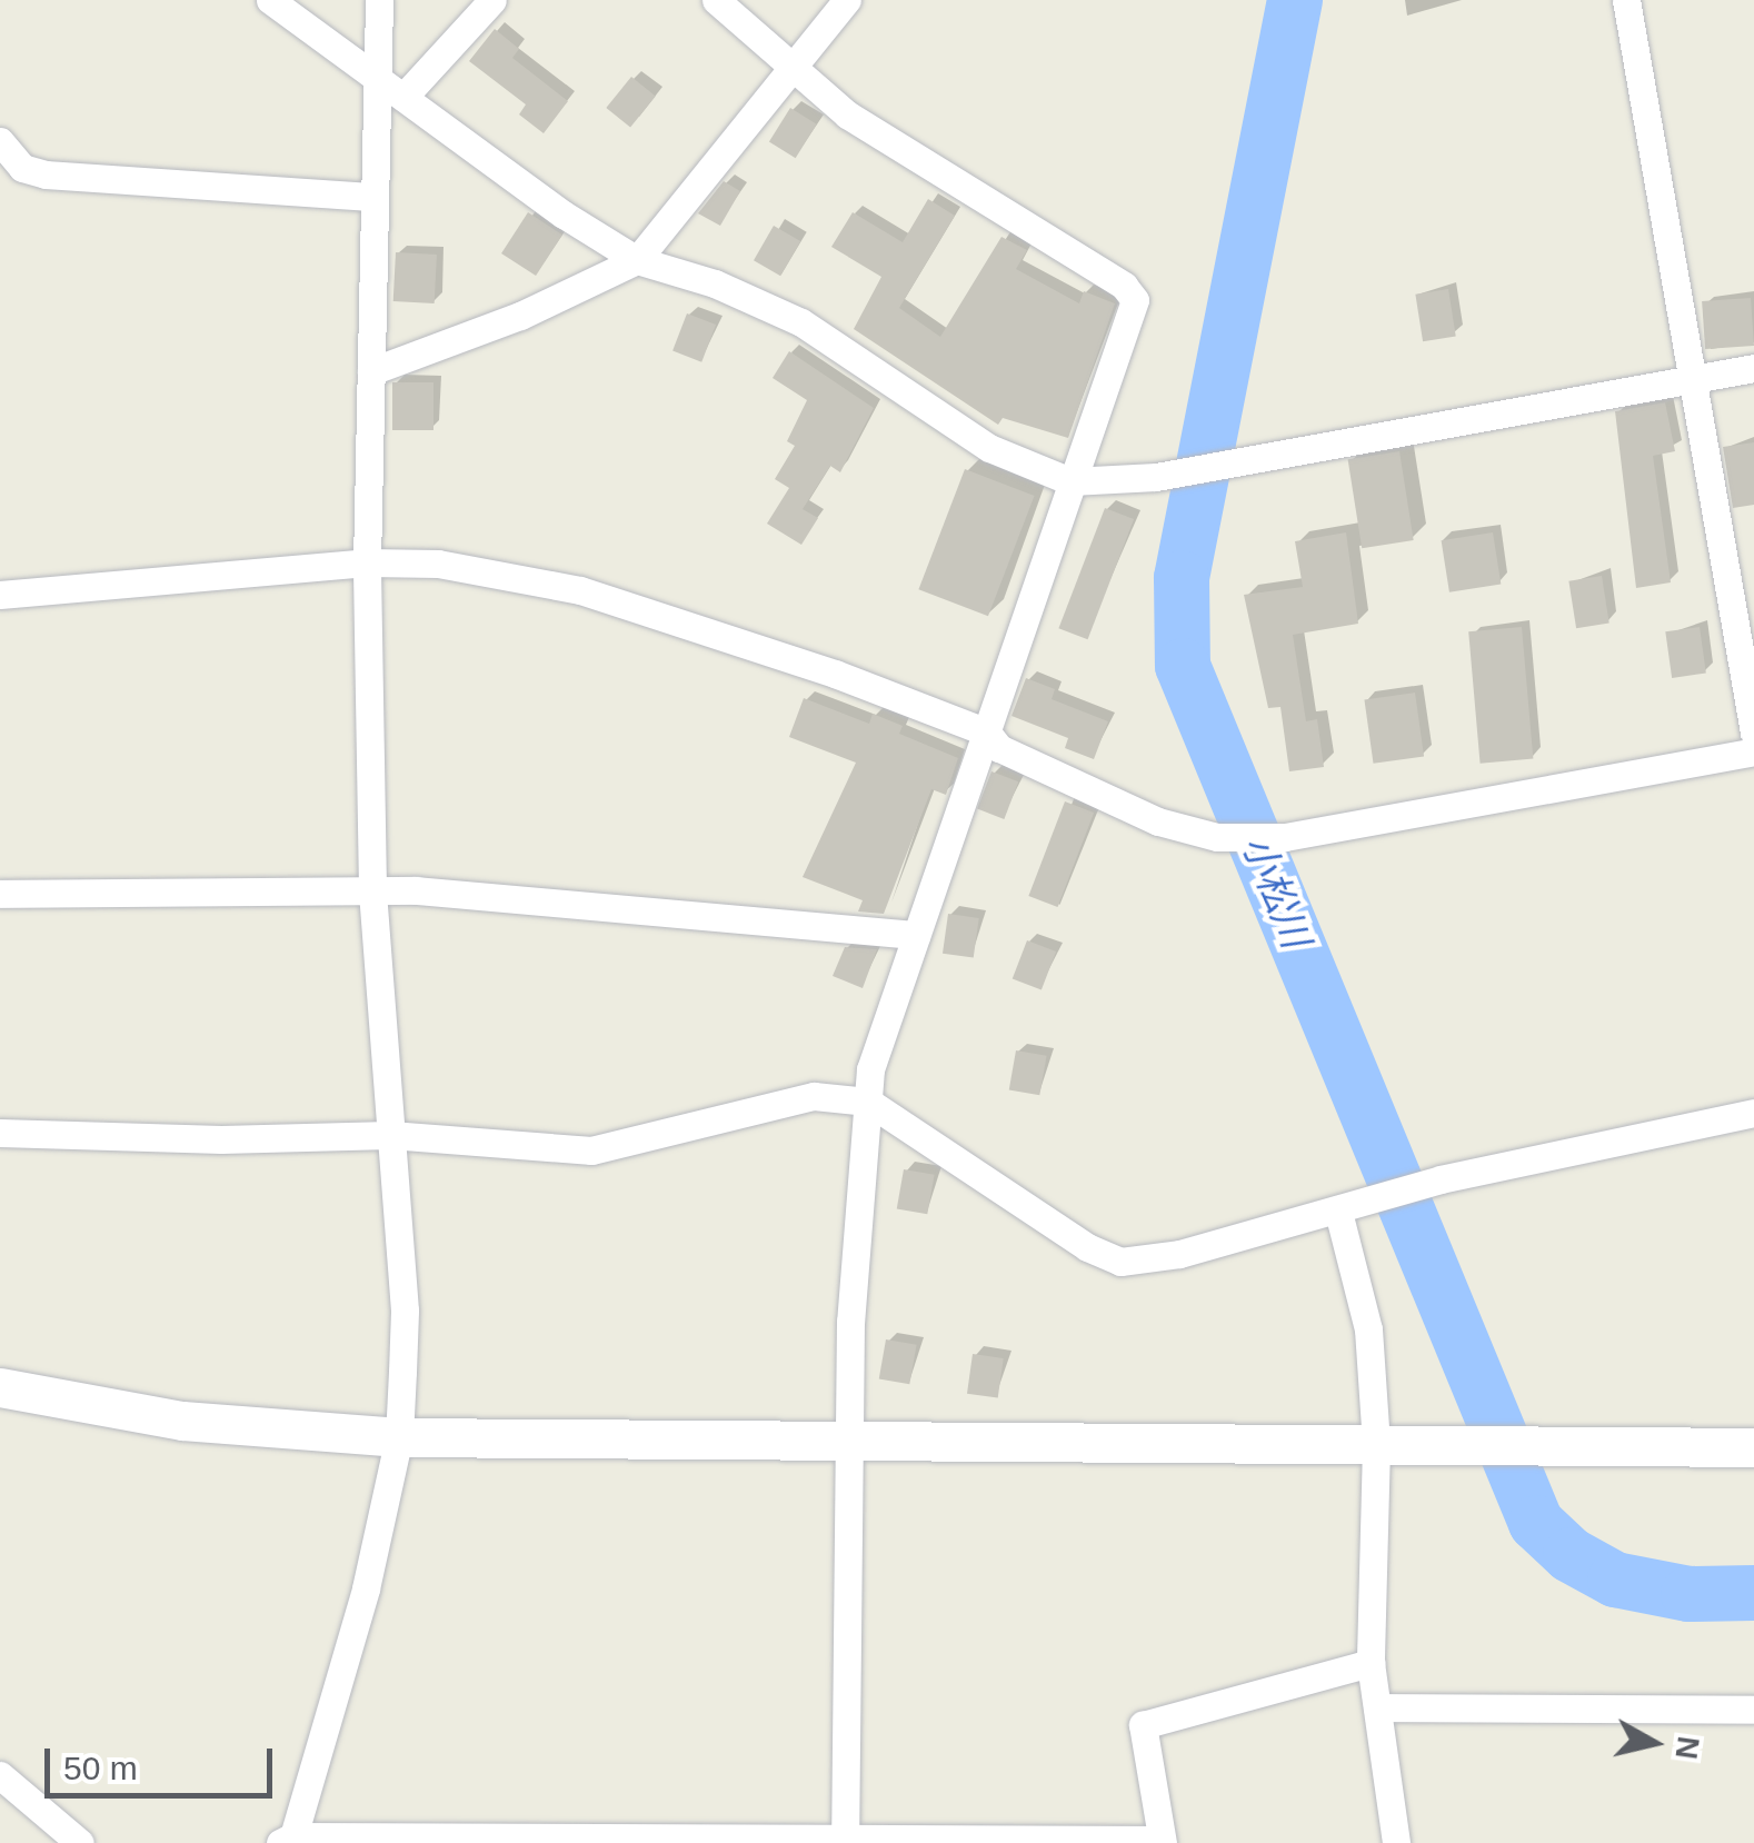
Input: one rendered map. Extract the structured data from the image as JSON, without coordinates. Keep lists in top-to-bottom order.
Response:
{
  "water": ["小松川"],
  "scale_bar": "50 m",
  "north": "right"
}
